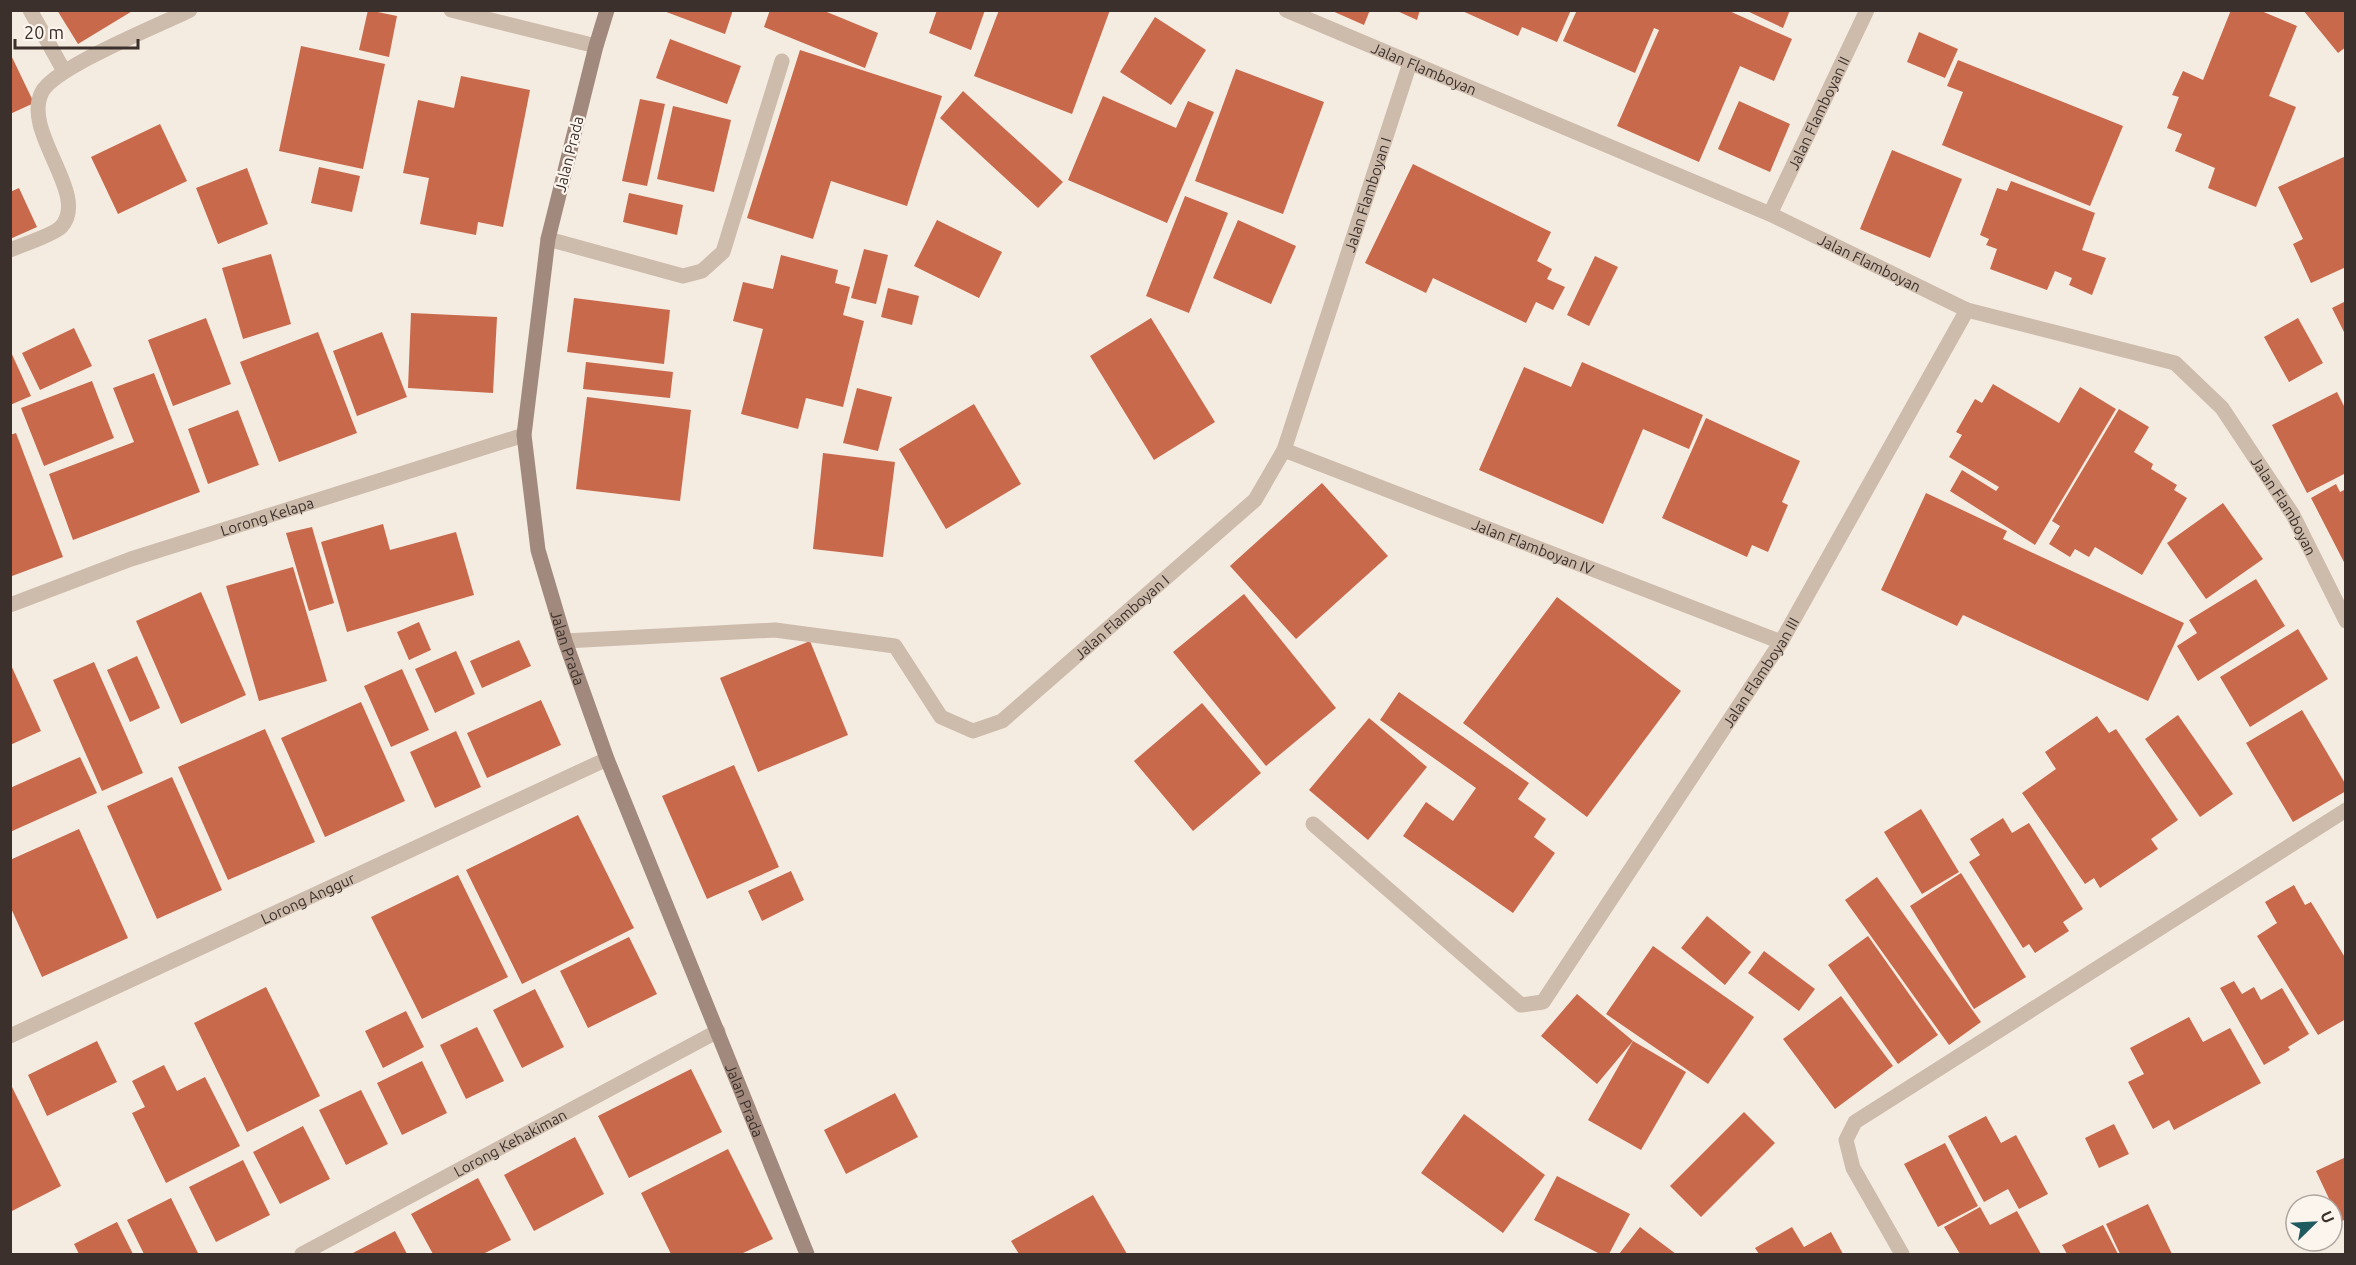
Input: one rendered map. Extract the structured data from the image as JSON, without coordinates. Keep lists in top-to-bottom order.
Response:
{
  "streets": {
    "street": [
      "Jalan Flamboyan",
      "Jalan Flamboyan II",
      "Jalan Prada",
      "Jalan Flamboyan I",
      "Lorong Kelapa",
      "Jalan Flamboyan IV",
      "Jalan Flamboyan III",
      "Lorong Anggur",
      "Lorong Kehakiman"
    ]
  },
  "crossings": [
    ["Jalan Flamboyan", "Jalan Flamboyan II"],
    ["Jalan Flamboyan", "Jalan Flamboyan I"],
    ["Jalan Flamboyan", "Jalan Flamboyan III"],
    ["Jalan Prada", "Jalan Flamboyan I"],
    ["Jalan Prada", "Lorong Kelapa"],
    ["Jalan Prada", "Lorong Anggur"],
    ["Jalan Prada", "Lorong Kehakiman"],
    ["Jalan Flamboyan I", "Jalan Flamboyan IV"],
    ["Jalan Flamboyan IV", "Jalan Flamboyan III"]
  ],
  "scale_bar": "20 m",
  "north": "top right"
}
